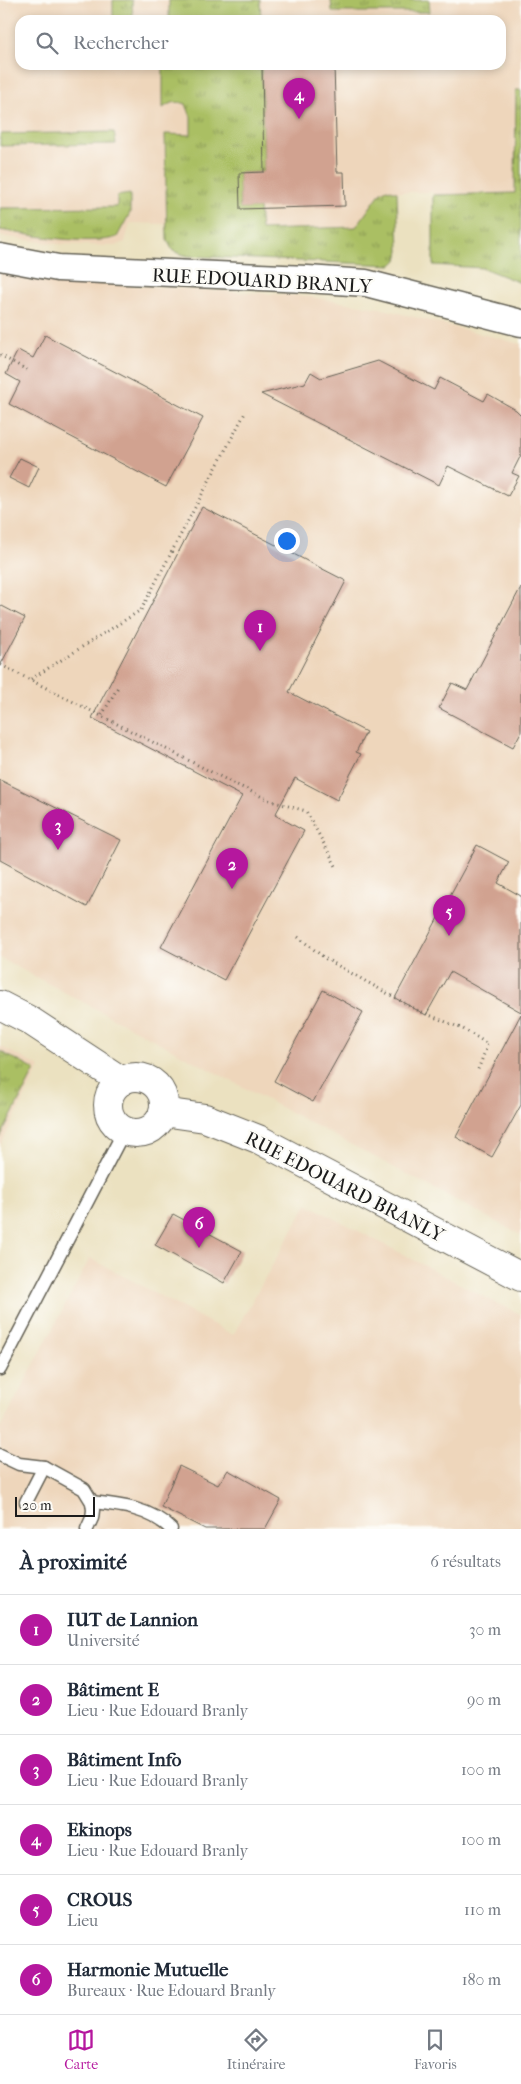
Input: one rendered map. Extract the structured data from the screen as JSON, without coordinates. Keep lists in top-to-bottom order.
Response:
{
  "streets": {
    "street": ["RUE EDOUARD BRANLY"]
  },
  "scale_bar": "20 m",
  "page": {
    "search": "Rechercher",
    "pins": [
      "4",
      "1",
      "3",
      "2",
      "5",
      "6"
    ],
    "scale": "20 m",
    "heading": ["À proximité", "6 résultats"],
    "list": [
      {
        "mark": "1",
        "name": "IUT de Lannion",
        "note": "Université",
        "value": "30 m"
      },
      {
        "mark": "2",
        "name": "Bâtiment E",
        "note": "Lieu · Rue Edouard Branly",
        "value": "90 m"
      },
      {
        "mark": "3",
        "name": "Bâtiment Info",
        "note": "Lieu · Rue Edouard Branly",
        "value": "100 m"
      },
      {
        "mark": "4",
        "name": "Ekinops",
        "note": "Lieu · Rue Edouard Branly",
        "value": "100 m"
      },
      {
        "mark": "5",
        "name": "CROUS",
        "note": "Lieu",
        "value": "110 m"
      },
      {
        "mark": "6",
        "name": "Harmonie Mutuelle",
        "note": "Bureaux · Rue Edouard Branly",
        "value": "180 m"
      }
    ],
    "nav": ["Carte", "Itinéraire", "Favoris"]
  }
}
